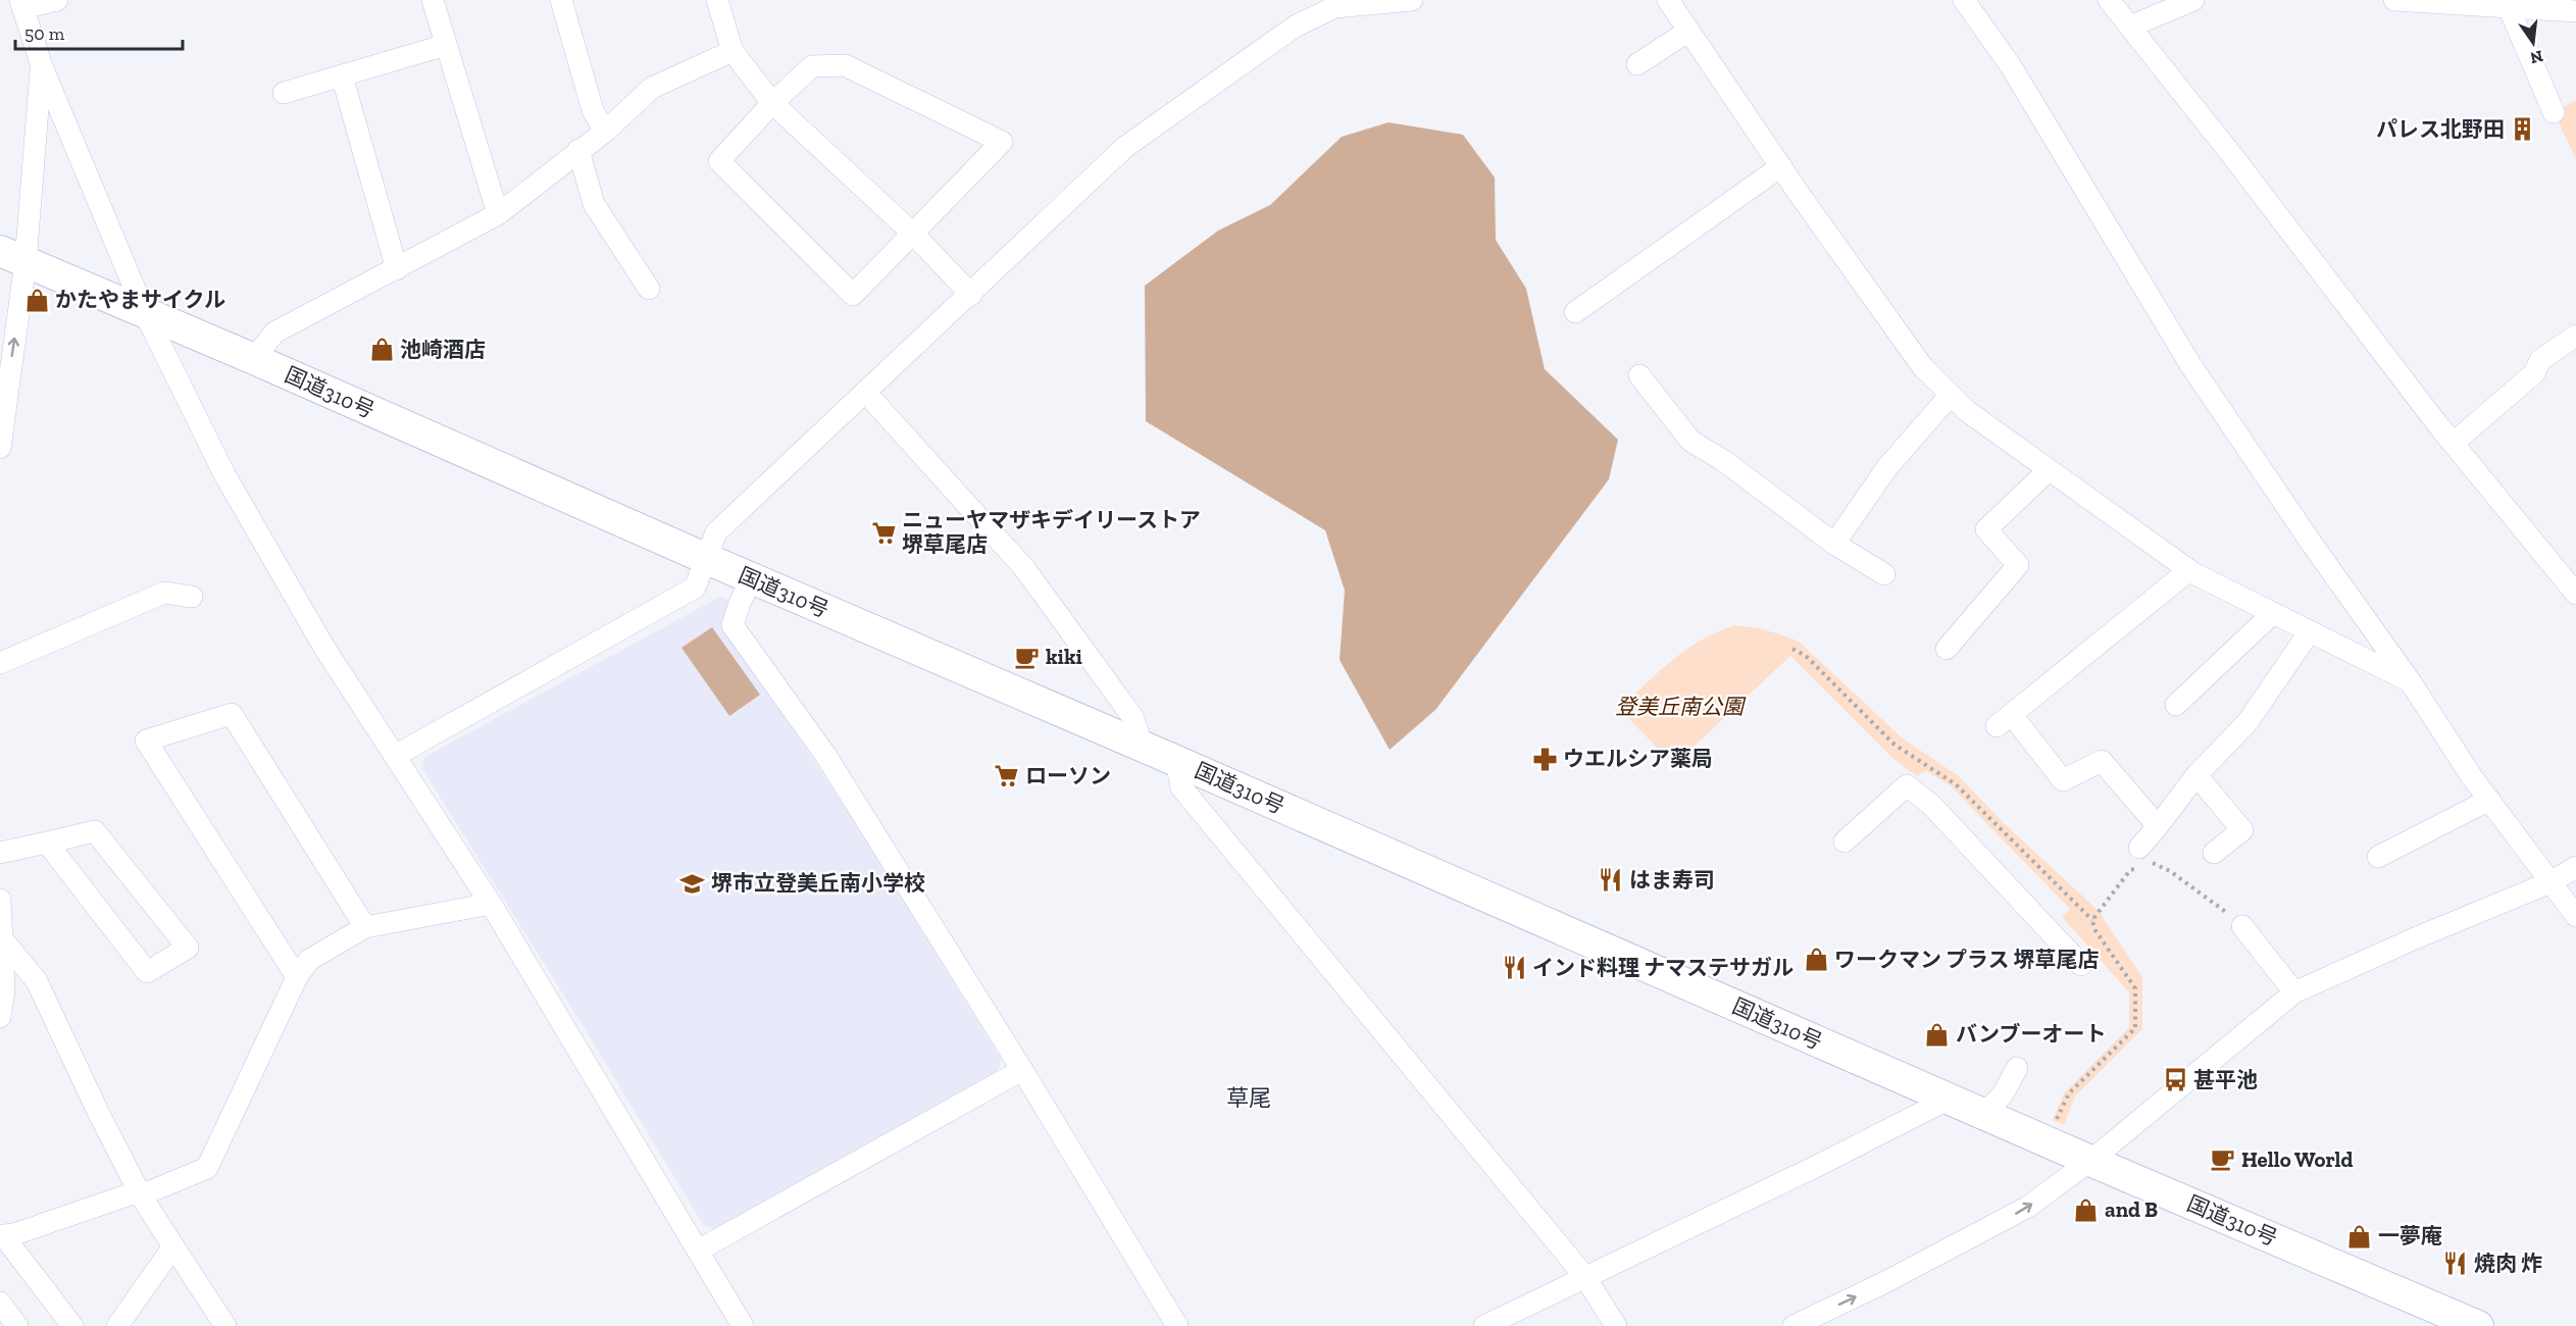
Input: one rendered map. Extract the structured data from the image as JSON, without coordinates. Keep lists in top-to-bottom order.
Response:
{
  "streets": {
    "highway": ["国道310号"]
  },
  "districts": ["草尾"],
  "parks": ["登美丘南公園"],
  "places": {
    "building": ["パレス北野田"],
    "shop": [
      "かたやまサイクル",
      "池崎酒店",
      "ワークマン プラス 堺草尾店",
      "バンブーオート",
      "and B",
      "一夢庵"
    ],
    "supermarket": ["ニューヤマザキデイリーストア 堺草尾店", "ローソン"],
    "cafe": ["kiki", "Hello World"],
    "pharmacy": ["ウエルシア薬局"],
    "restaurant": ["はま寿司", "インド料理 ナマステサガル", "焼肉 炸"],
    "school or university": ["堺市立登美丘南小学校"],
    "bus stop": ["甚平池"]
  },
  "scale_bar": "50 m",
  "north": "bottom"
}
